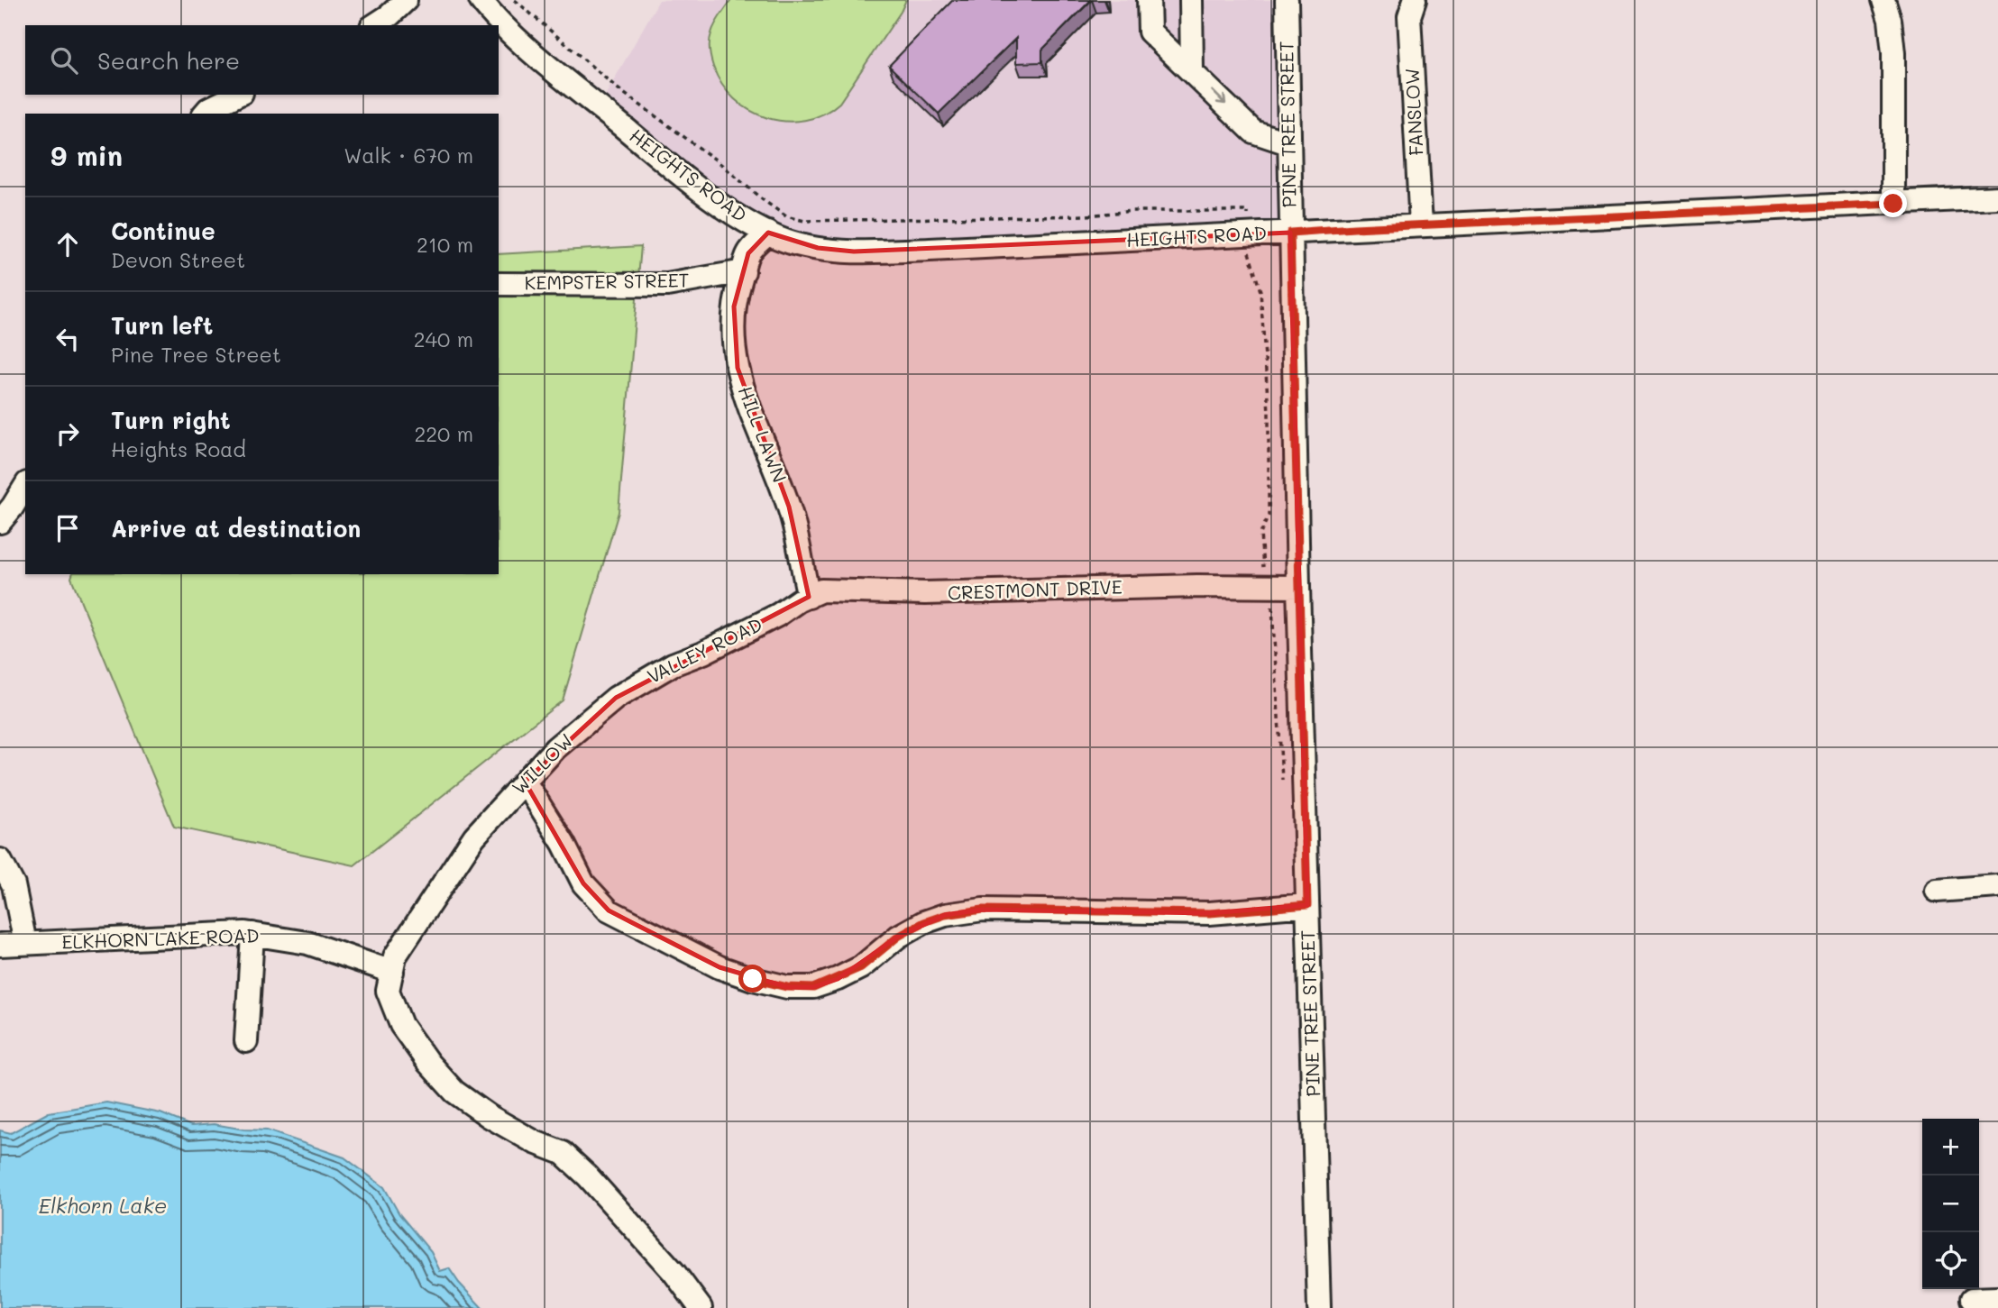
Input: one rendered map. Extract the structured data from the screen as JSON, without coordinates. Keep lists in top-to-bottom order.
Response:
{
  "streets": {
    "street": [
      "FANSLOW",
      "PINE TREE STREET",
      "HEIGHTS ROAD",
      "KEMPSTER STREET",
      "HILL LAWN",
      "CRESTMONT DRIVE",
      "VALLEY ROAD",
      "WILLOW",
      "ELKHORN LAKE ROAD"
    ]
  },
  "crossings": [
    ["FANSLOW", "HEIGHTS ROAD"],
    ["PINE TREE STREET", "HEIGHTS ROAD"],
    ["PINE TREE STREET", "CRESTMONT DRIVE"],
    ["KEMPSTER STREET", "HILL LAWN"],
    ["HILL LAWN", "CRESTMONT DRIVE"],
    ["CRESTMONT DRIVE", "VALLEY ROAD"],
    ["VALLEY ROAD", "WILLOW"],
    ["WILLOW", "ELKHORN LAKE ROAD"]
  ],
  "water": ["Elkhorn Lake"],
  "page": {
    "search": "Search here",
    "heading": ["9 min", "Walk · 670 m"],
    "list": [
      ["Continue", "Devon Street", "210 m"],
      ["Turn left", "Pine Tree Street", "240 m"],
      ["Turn right", "Heights Road", "220 m"],
      "Arrive at destination"
    ],
    "map_buttons": ["+", "−"]
  }
}
